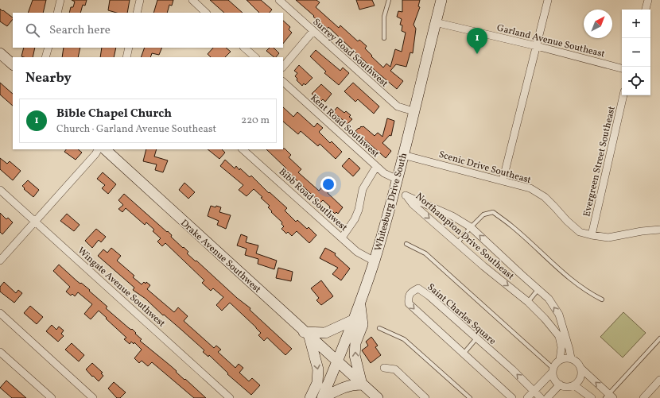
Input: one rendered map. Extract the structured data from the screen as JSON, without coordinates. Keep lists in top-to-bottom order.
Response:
{
  "streets": {
    "main road": ["Whitesburg Drive South", "Drake Avenue Southwest"],
    "street": [
      "Garland Avenue Southeast",
      "Surrey Road Southwest",
      "Kent Road Southwest",
      "Evergreen Street Southeast",
      "Scenic Drive Southeast",
      "Bibb Road Southwest",
      "Northampton Drive Southeast",
      "Wingate Avenue Southwest",
      "Saint Charles Square"
    ]
  },
  "crossings": [
    ["Garland Avenue Southeast", "Whitesburg Drive South"],
    ["Surrey Road Southwest", "Whitesburg Drive South"],
    ["Kent Road Southwest", "Whitesburg Drive South"],
    ["Evergreen Street Southeast", "Scenic Drive Southeast"],
    ["Scenic Drive Southeast", "Whitesburg Drive South"],
    ["Bibb Road Southwest", "Whitesburg Drive South"],
    ["Whitesburg Drive South", "Drake Avenue Southwest"],
    ["Northampton Drive Southeast", "Saint Charles Square"]
  ],
  "north": "top right",
  "page": {
    "map_buttons": ["+", "−"],
    "search": "Search here",
    "pins": "1",
    "heading": "Nearby",
    "list": [
      {
        "mark": "1",
        "name": "Bible Chapel Church",
        "note": "Church · Garland Avenue Southeast",
        "value": "220 m"
      }
    ]
  }
}
